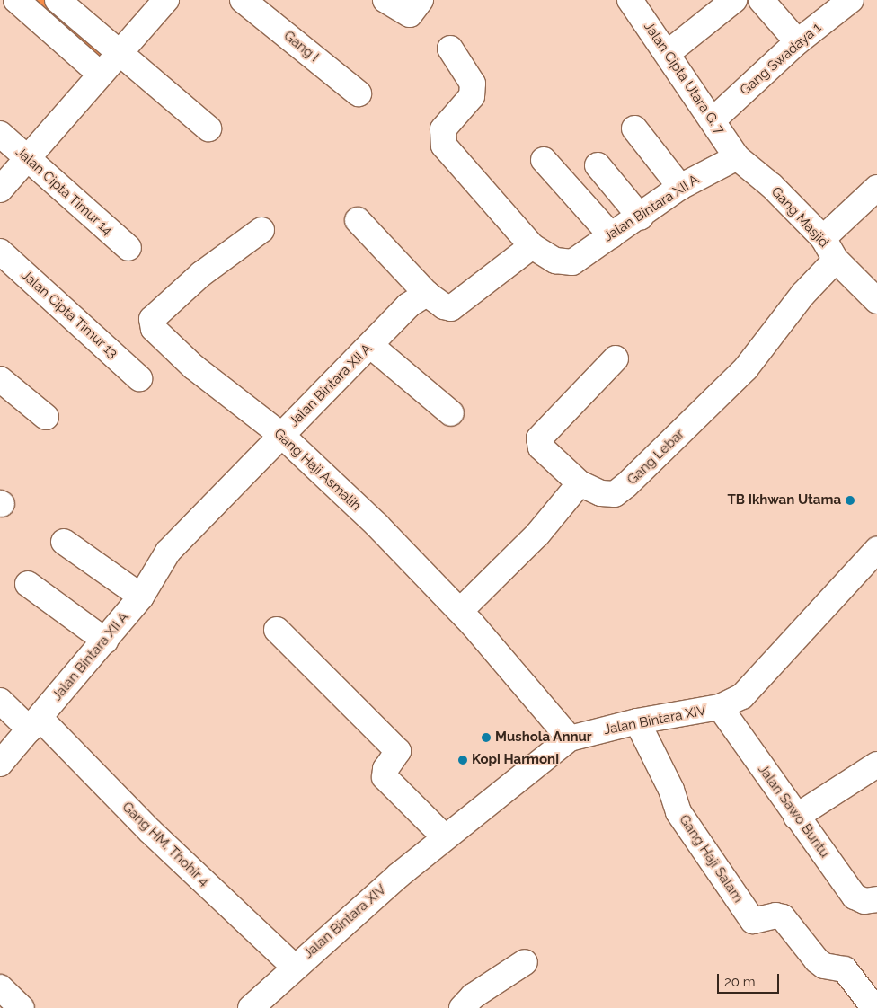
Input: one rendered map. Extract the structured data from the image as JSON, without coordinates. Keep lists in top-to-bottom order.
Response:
{
  "streets": {
    "street": [
      "Gang I",
      "Gang Swadaya 1",
      "Jalan Cipta Utara G. 7",
      "Jalan Cipta Timur 14",
      "Jalan Bintara XII A",
      "Gang Masjid",
      "Jalan Cipta Timur 13",
      "Gang Lebar",
      "Gang Haji Asmalih",
      "Jalan Bintara XIV",
      "Jalan Sawo Buntu",
      "Gang HM. Thohir 4",
      "Gang Haji Salam"
    ]
  },
  "crossings": [
    ["Gang Swadaya 1", "Jalan Cipta Utara G. 7"],
    ["Jalan Cipta Utara G. 7", "Jalan Bintara XII A"],
    ["Jalan Cipta Utara G. 7", "Gang Masjid"],
    ["Jalan Bintara XII A", "Gang Masjid"],
    ["Jalan Bintara XII A", "Gang Haji Asmalih"],
    ["Jalan Bintara XII A", "Gang HM. Thohir 4"],
    ["Gang Masjid", "Gang Lebar"],
    ["Gang Haji Asmalih", "Jalan Bintara XIV"],
    ["Jalan Bintara XIV", "Jalan Sawo Buntu"],
    ["Jalan Bintara XIV", "Gang HM. Thohir 4"],
    ["Jalan Bintara XIV", "Gang Haji Salam"]
  ],
  "places": ["TB Ikhwan Utama", "Mushola Annur", "Kopi Harmoni"],
  "scale_bar": "20 m"
}
